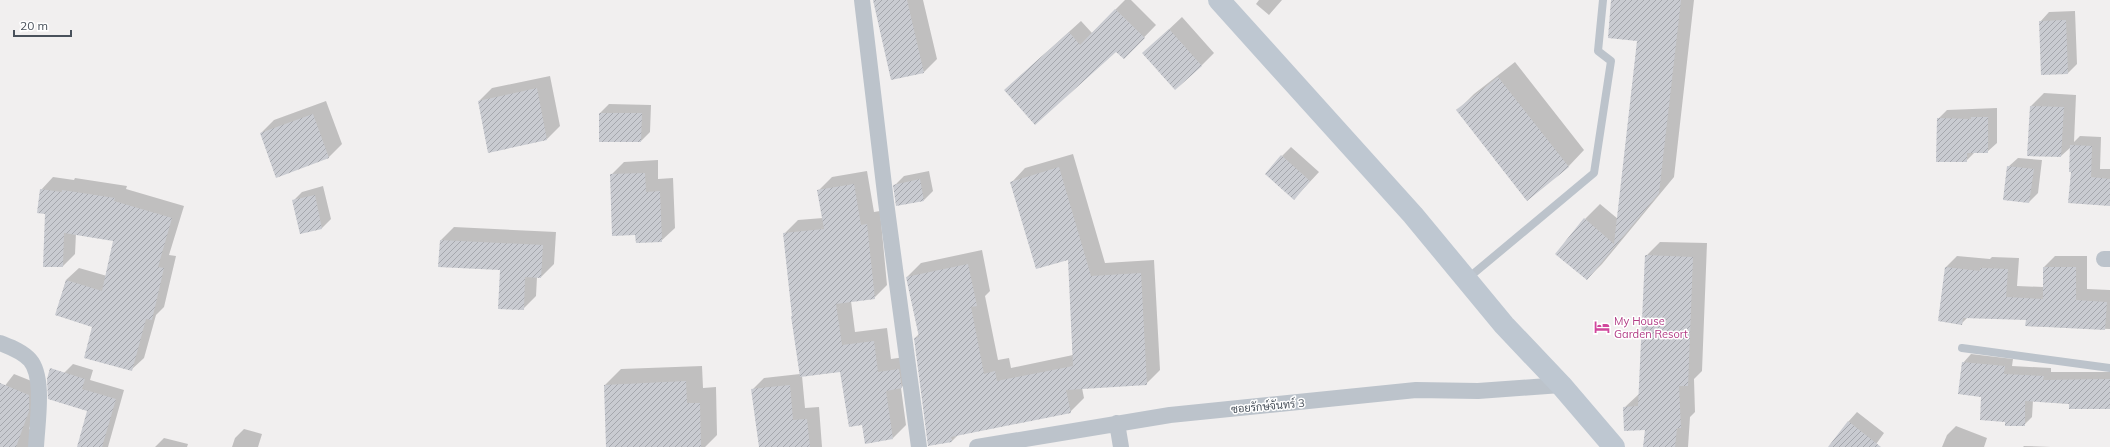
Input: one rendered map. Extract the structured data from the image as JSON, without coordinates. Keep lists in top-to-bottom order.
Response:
{
  "streets": {
    "street": ["ซอยรักษ์จันทร์ 3"]
  },
  "places": {
    "hotel": ["My House Garden Resort"]
  },
  "scale_bar": "20 m"
}
